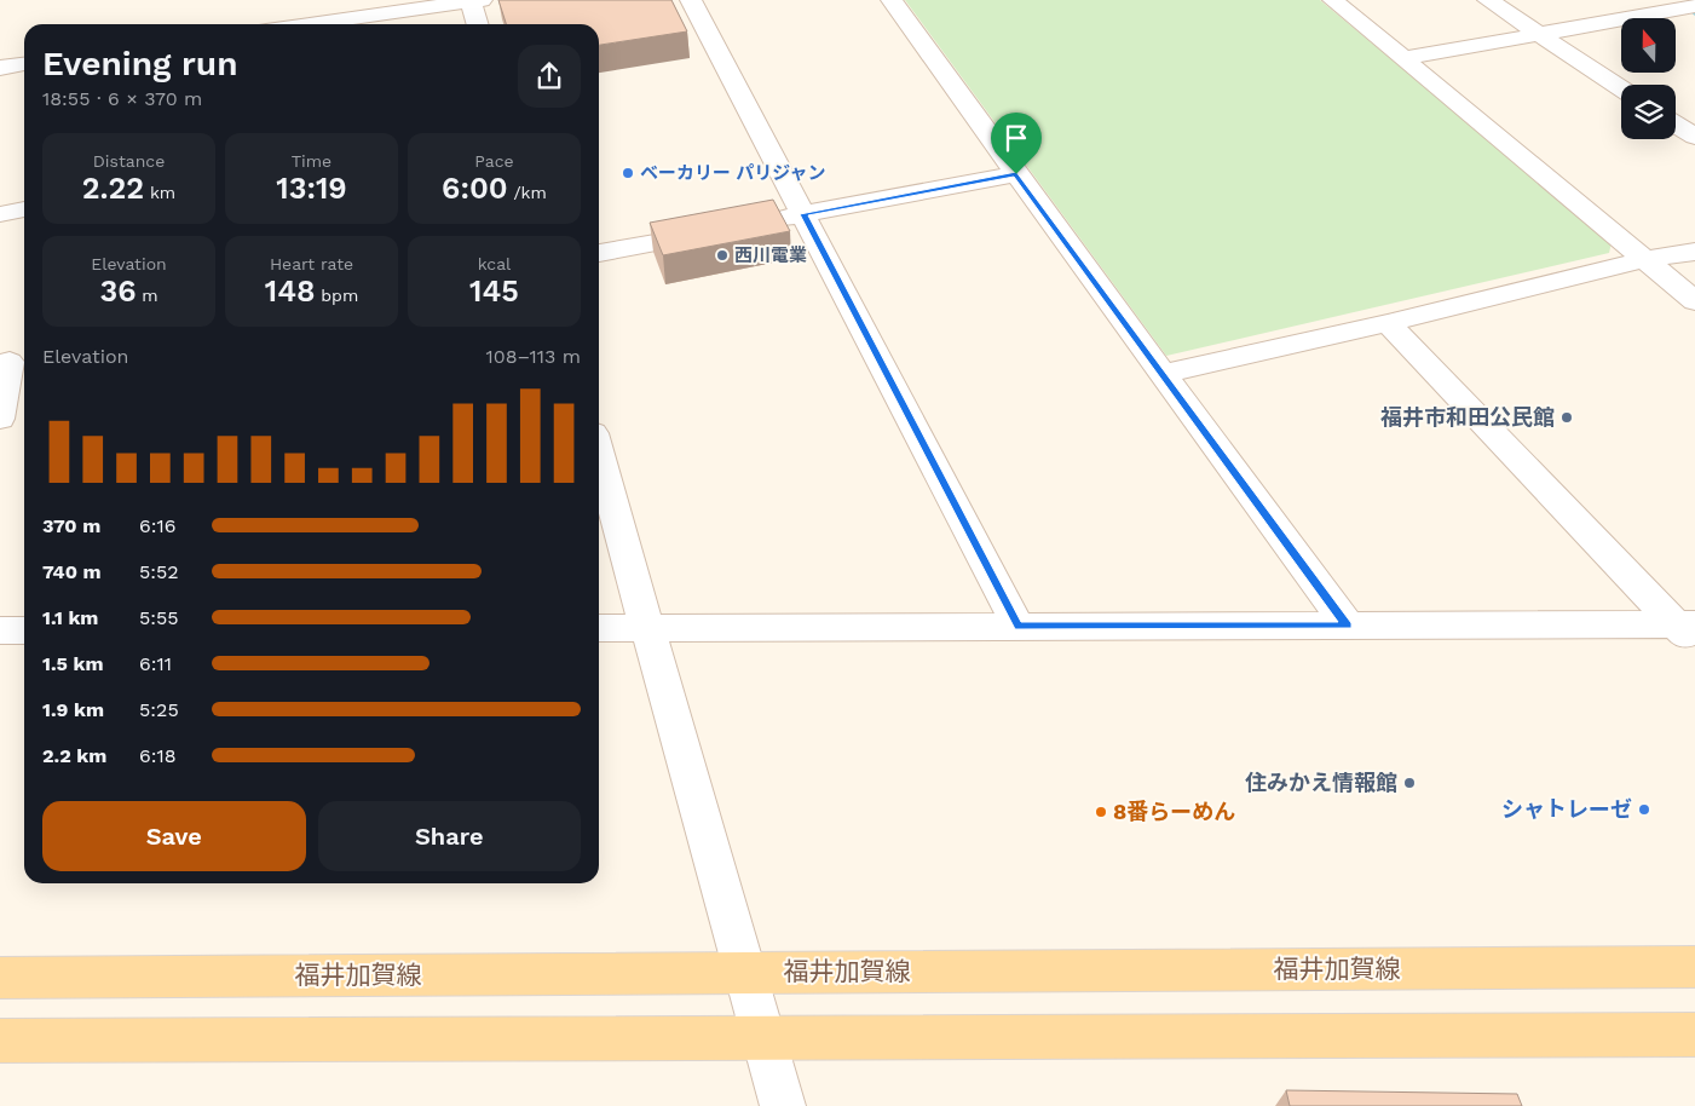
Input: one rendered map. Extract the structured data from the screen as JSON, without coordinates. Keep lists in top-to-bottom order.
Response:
{
  "streets": {
    "main road": ["福井加賀線"]
  },
  "places": [
    "ベーカリー パリジャン",
    "西川電業",
    "福井市和田公民館",
    "住みかえ情報館",
    "シャトレーゼ",
    "8番らーめん"
  ],
  "north": "top",
  "page": {
    "heading": ["Evening run", "18:55 · 6 × 370 m"],
    "stats": [
      ["Distance", "2.22 km"],
      ["Time", "13:19"],
      ["Pace", "6:00 /km"],
      ["Elevation", "36 m"],
      ["Heart rate", "148 bpm"],
      ["kcal", "145"]
    ],
    "chart": ["Elevation", "108–113 m"],
    "list": [
      {
        "name": "370 m",
        "note": "6:16"
      },
      {
        "name": "740 m",
        "note": "5:52"
      },
      {
        "name": "1.1 km",
        "note": "5:55"
      },
      {
        "name": "1.5 km",
        "note": "6:11"
      },
      {
        "name": "1.9 km",
        "note": "5:25"
      },
      {
        "name": "2.2 km",
        "note": "6:18"
      }
    ],
    "buttons": ["Save", "Share"]
  }
}
